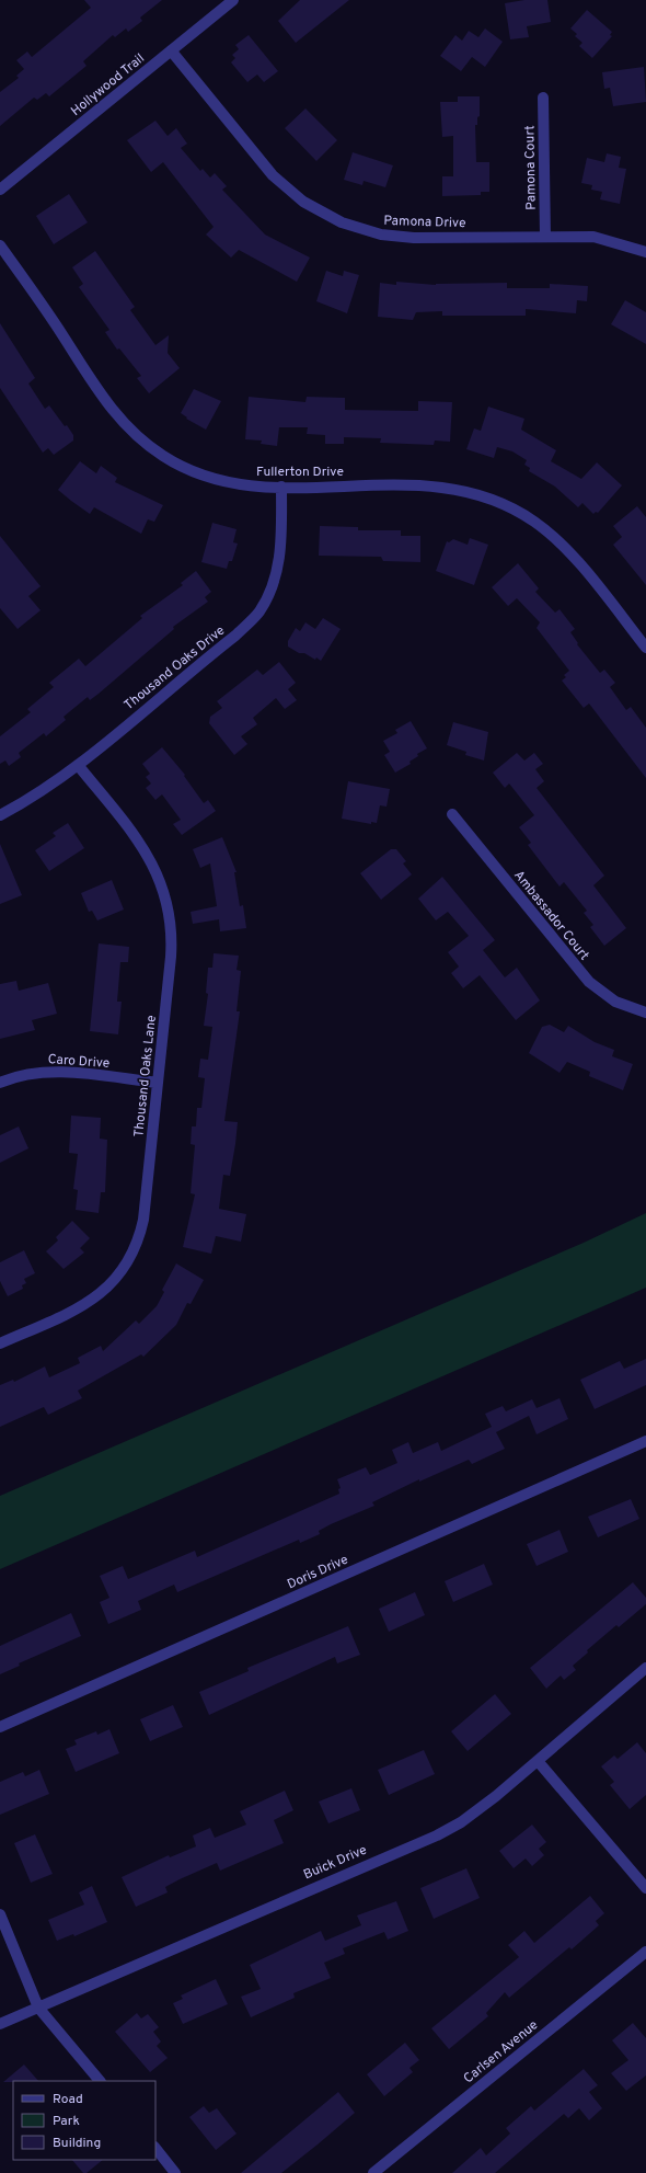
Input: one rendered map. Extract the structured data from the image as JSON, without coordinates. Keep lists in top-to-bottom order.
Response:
{
  "streets": {
    "street": [
      "Hollywood Trail",
      "Pamona Court",
      "Pamona Drive",
      "Fullerton Drive",
      "Thousand Oaks Drive",
      "Ambassador Court",
      "Caro Drive",
      "Thousand Oaks Lane",
      "Doris Drive",
      "Buick Drive",
      "Carlsen Avenue"
    ]
  },
  "crossings": [
    ["Hollywood Trail", "Pamona Drive"],
    ["Pamona Court", "Pamona Drive"],
    ["Fullerton Drive", "Thousand Oaks Drive"],
    ["Thousand Oaks Drive", "Thousand Oaks Lane"],
    ["Caro Drive", "Thousand Oaks Lane"]
  ],
  "legend": ["Road", "Park", "Building"]
}
